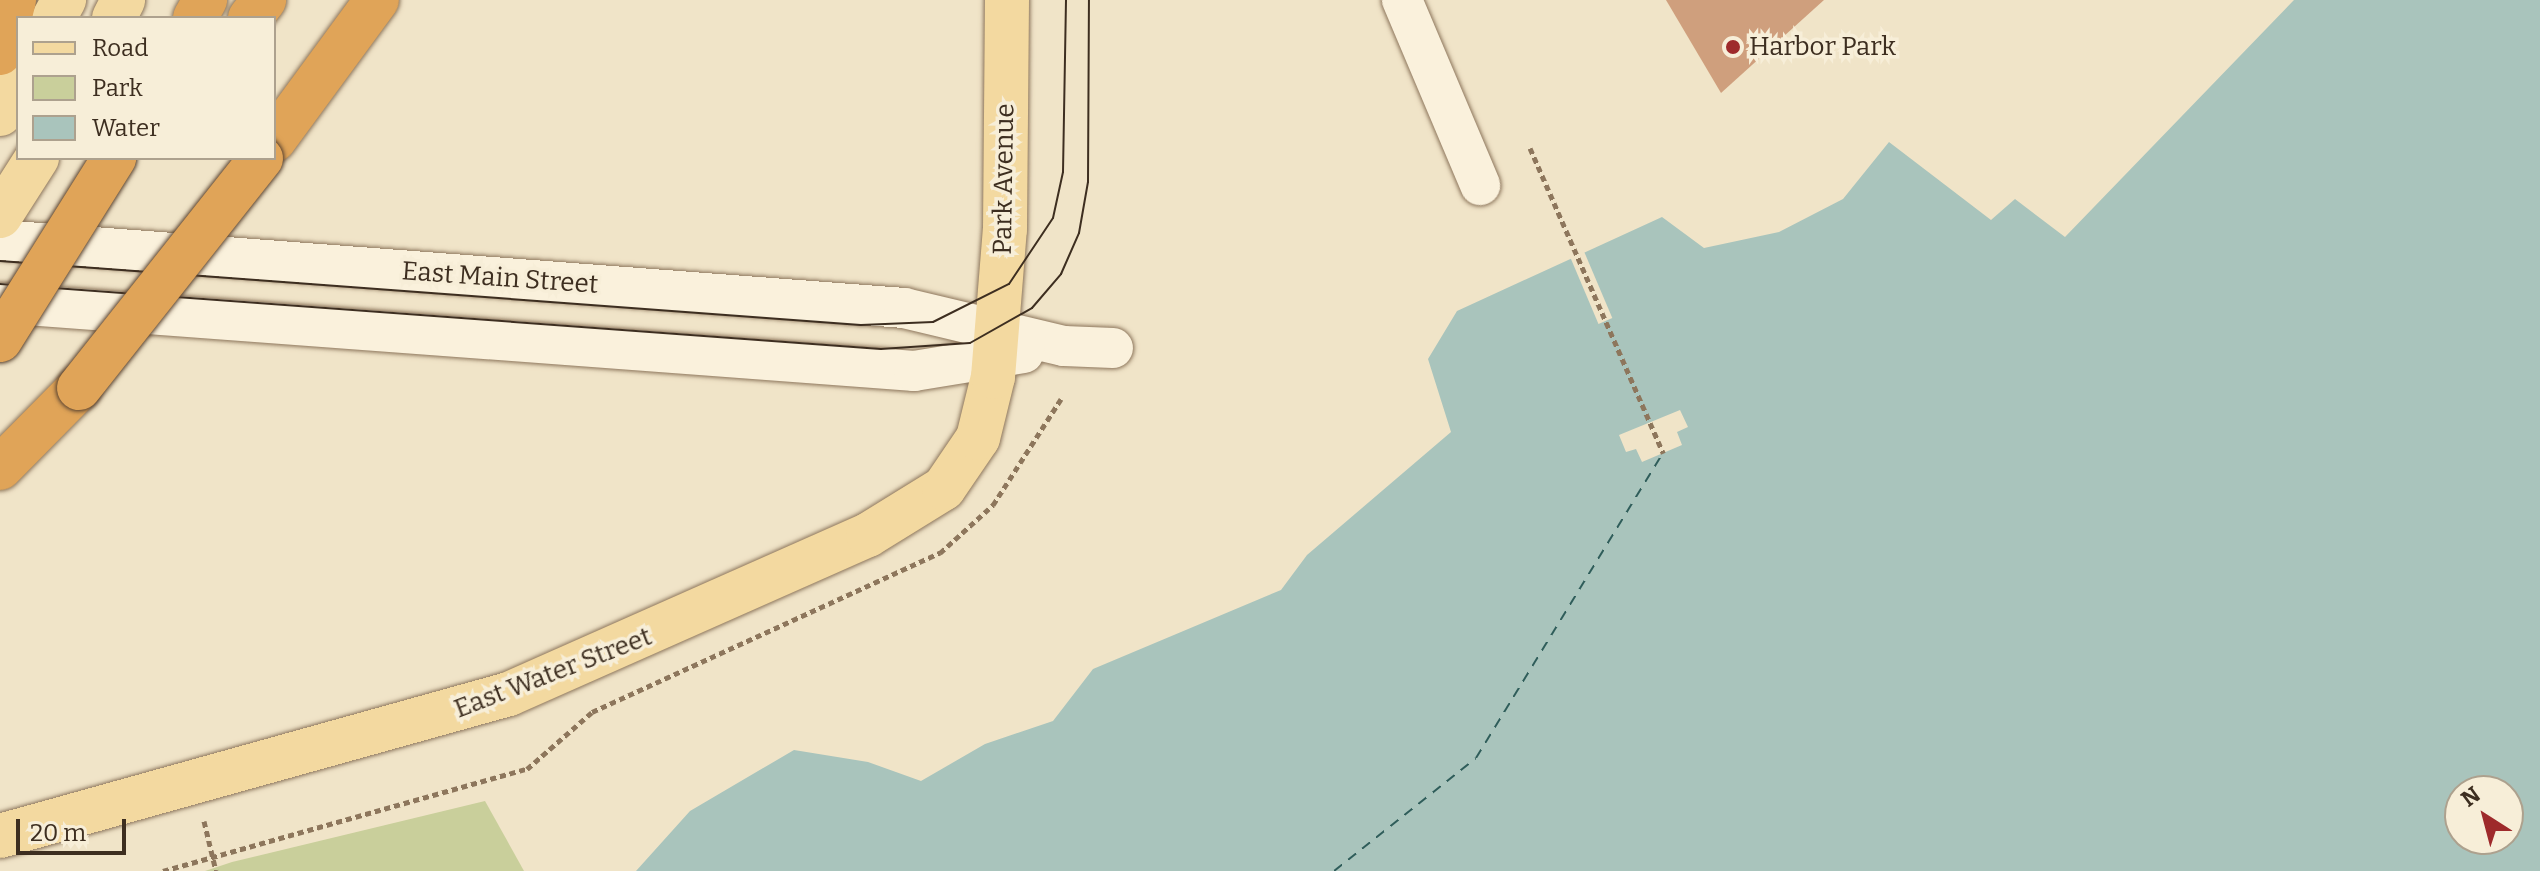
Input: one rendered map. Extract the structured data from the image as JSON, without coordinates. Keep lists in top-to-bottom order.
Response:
{
  "streets": {
    "main road": ["Park Avenue", "East Water Street"],
    "street": ["East Main Street"]
  },
  "crossings": [
    ["Park Avenue", "East Main Street"],
    ["Park Avenue", "East Water Street"],
    ["East Main Street", "East Water Street"]
  ],
  "places": ["Harbor Park"],
  "legend": ["Road", "Park", "Water"],
  "scale_bar": "20 m",
  "north": "top left"
}
